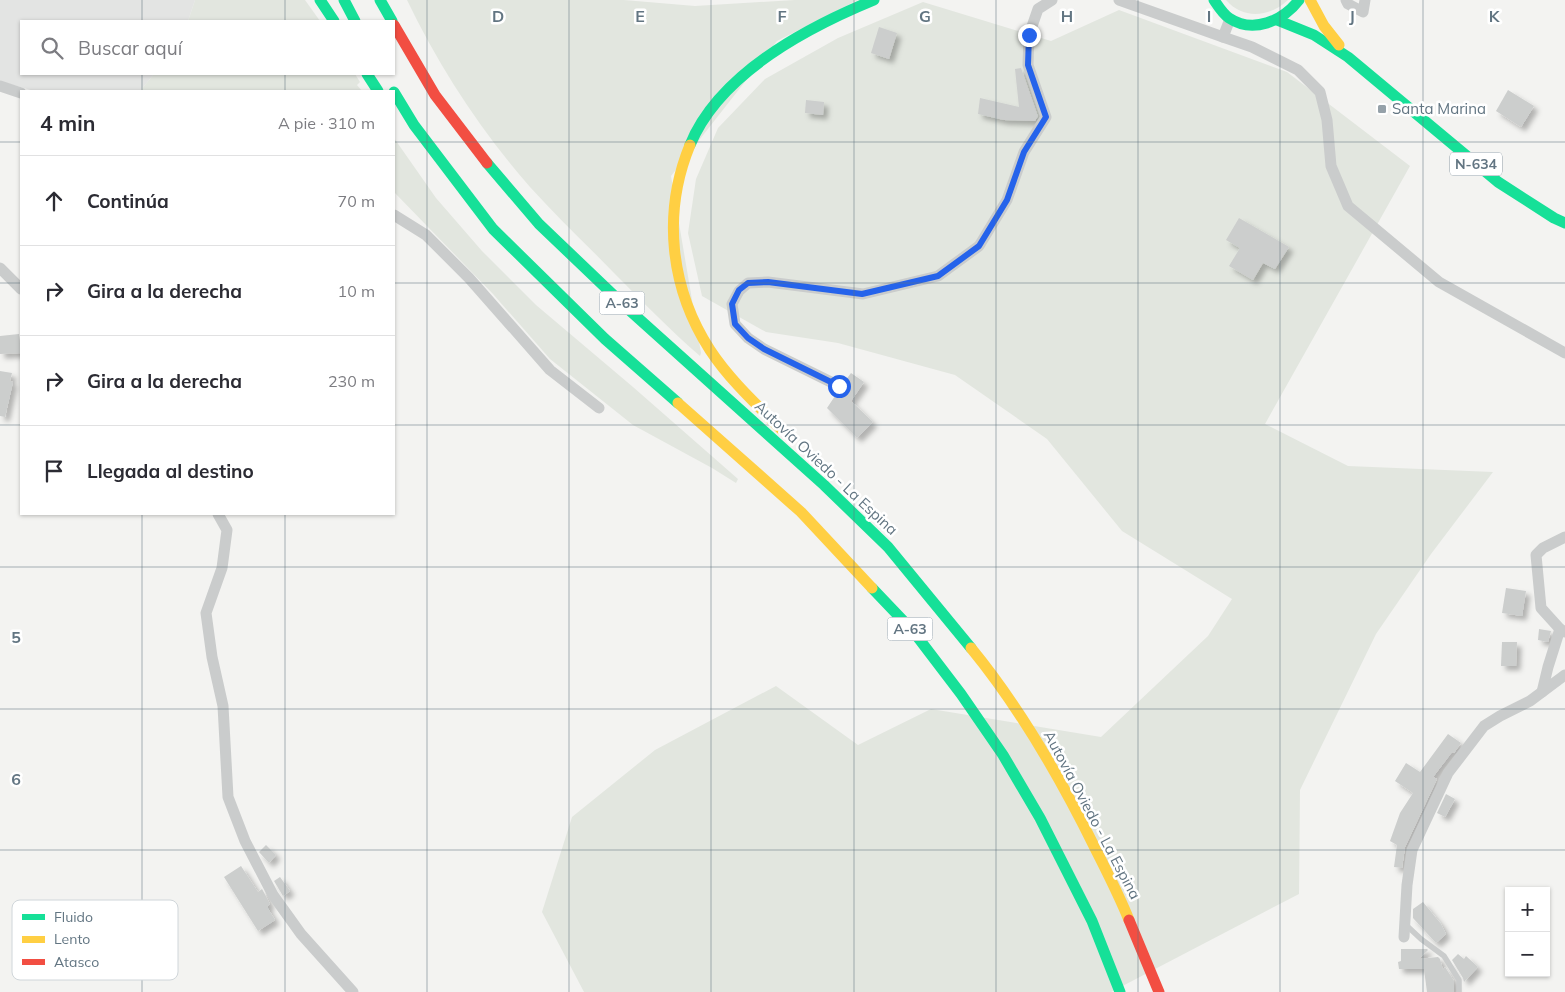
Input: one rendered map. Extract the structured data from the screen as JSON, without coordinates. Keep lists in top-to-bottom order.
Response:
{
  "streets": {
    "highway": ["N-634", "A-63", "Autovía Oviedo - La Espina"]
  },
  "places": {
    "transit": ["Santa Marina"]
  },
  "legend": ["Fluido", "Lento", "Atasco"],
  "page": {
    "search": "Buscar aquí",
    "heading": ["4 min", "A pie · 310 m"],
    "list": [
      ["Continúa", "70 m"],
      ["Gira a la derecha", "10 m"],
      ["Gira a la derecha", "230 m"],
      "Llegada al destino"
    ],
    "map_buttons": ["+", "−"]
  },
  "grid": {
    "columns": [
      "D",
      "E",
      "F",
      "G",
      "H",
      "I",
      "J",
      "K"
    ],
    "rows": ["5", "6"]
  }
}
